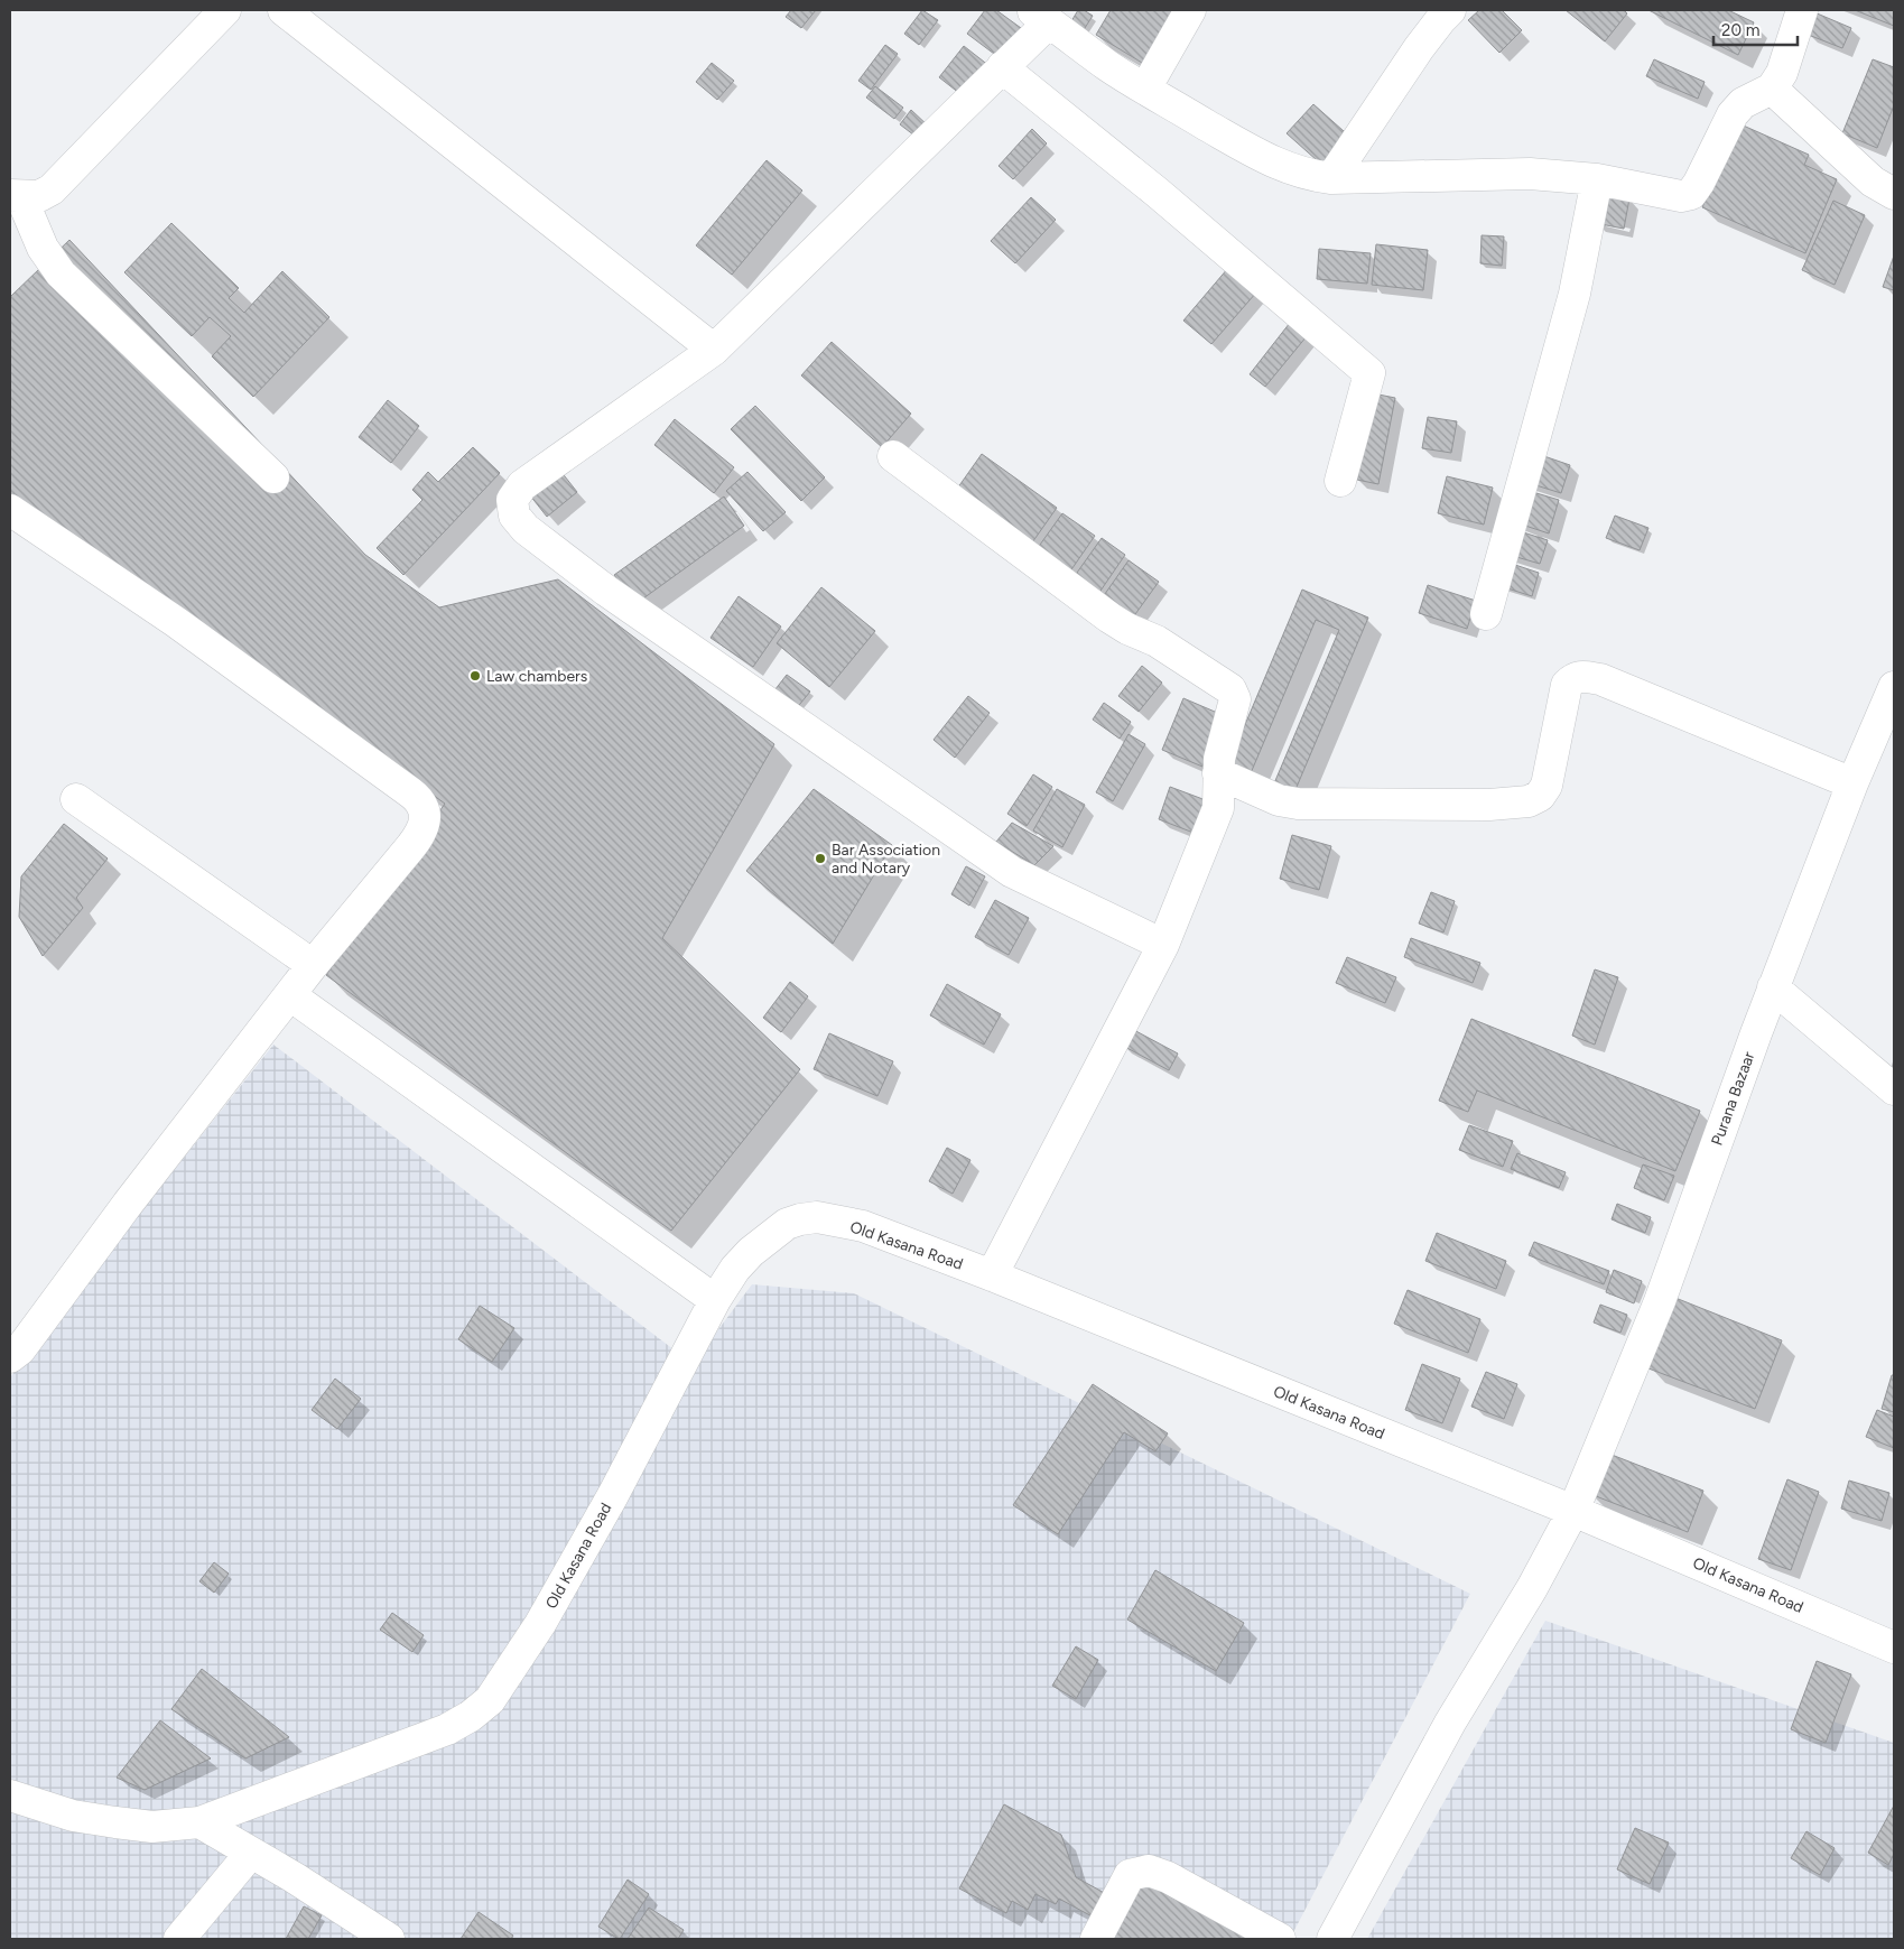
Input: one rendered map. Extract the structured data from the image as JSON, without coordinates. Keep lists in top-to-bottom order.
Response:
{
  "streets": {
    "street": ["Purana Bazaar", "Old Kasana Road"]
  },
  "crossings": [
    ["Purana Bazaar", "Old Kasana Road"]
  ],
  "places": ["Law chambers", "Bar Association and Notary"],
  "scale_bar": "20 m"
}
